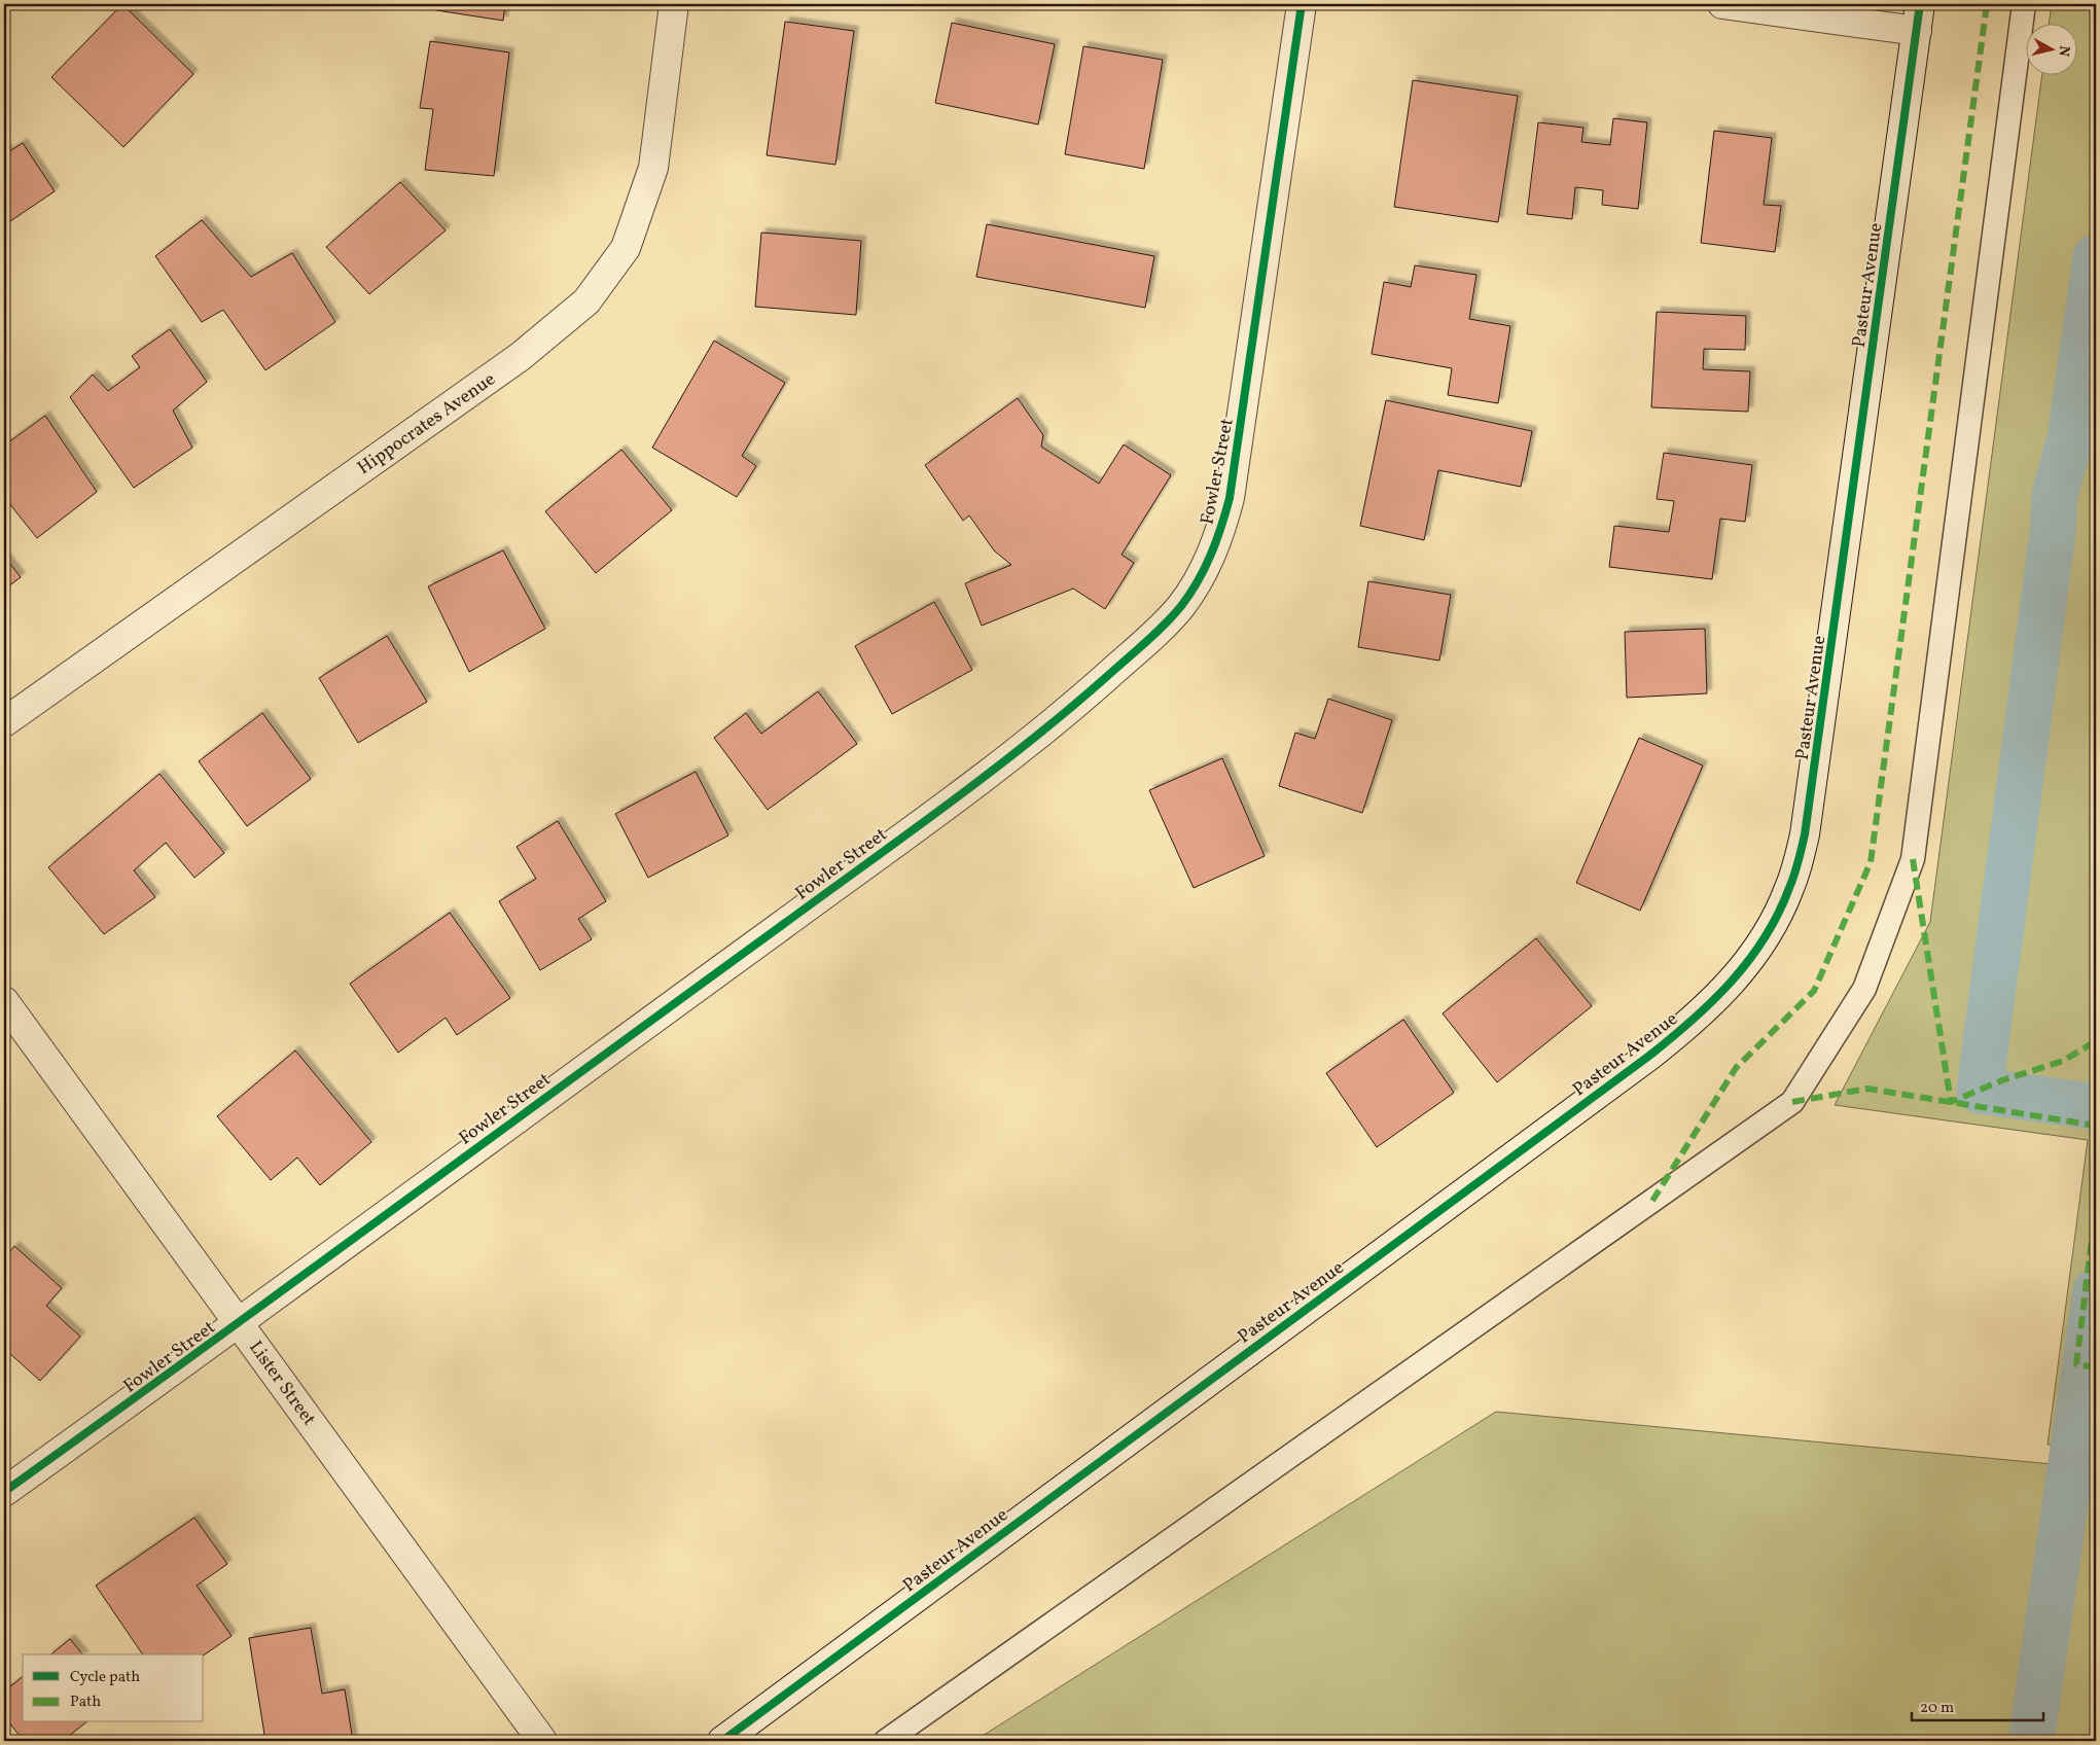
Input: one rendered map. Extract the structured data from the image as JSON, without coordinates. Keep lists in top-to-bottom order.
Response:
{
  "streets": {
    "street": [
      "Pasteur Avenue",
      "Hippocrates Avenue",
      "Fowler Street",
      "Lister Street"
    ]
  },
  "crossings": [
    ["Fowler Street", "Lister Street"]
  ],
  "legend": ["Cycle path", "Path"],
  "scale_bar": "20 m",
  "north": "right"
}
